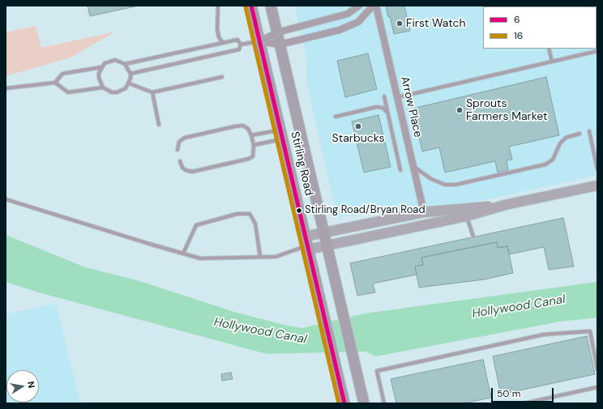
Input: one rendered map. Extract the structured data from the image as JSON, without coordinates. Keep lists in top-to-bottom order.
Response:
{
  "streets": {
    "main road": ["Stirling Road"],
    "street": ["Arrow Place"]
  },
  "water": ["Hollywood Canal"],
  "places": [
    "First Watch",
    "Sprouts Farmers Market",
    "Starbucks",
    "Stirling Road/Bryan Road"
  ],
  "lines": ["transit line 6", "transit line 16"],
  "legend": ["6", "16"],
  "scale_bar": "50 m",
  "north": "right"
}
